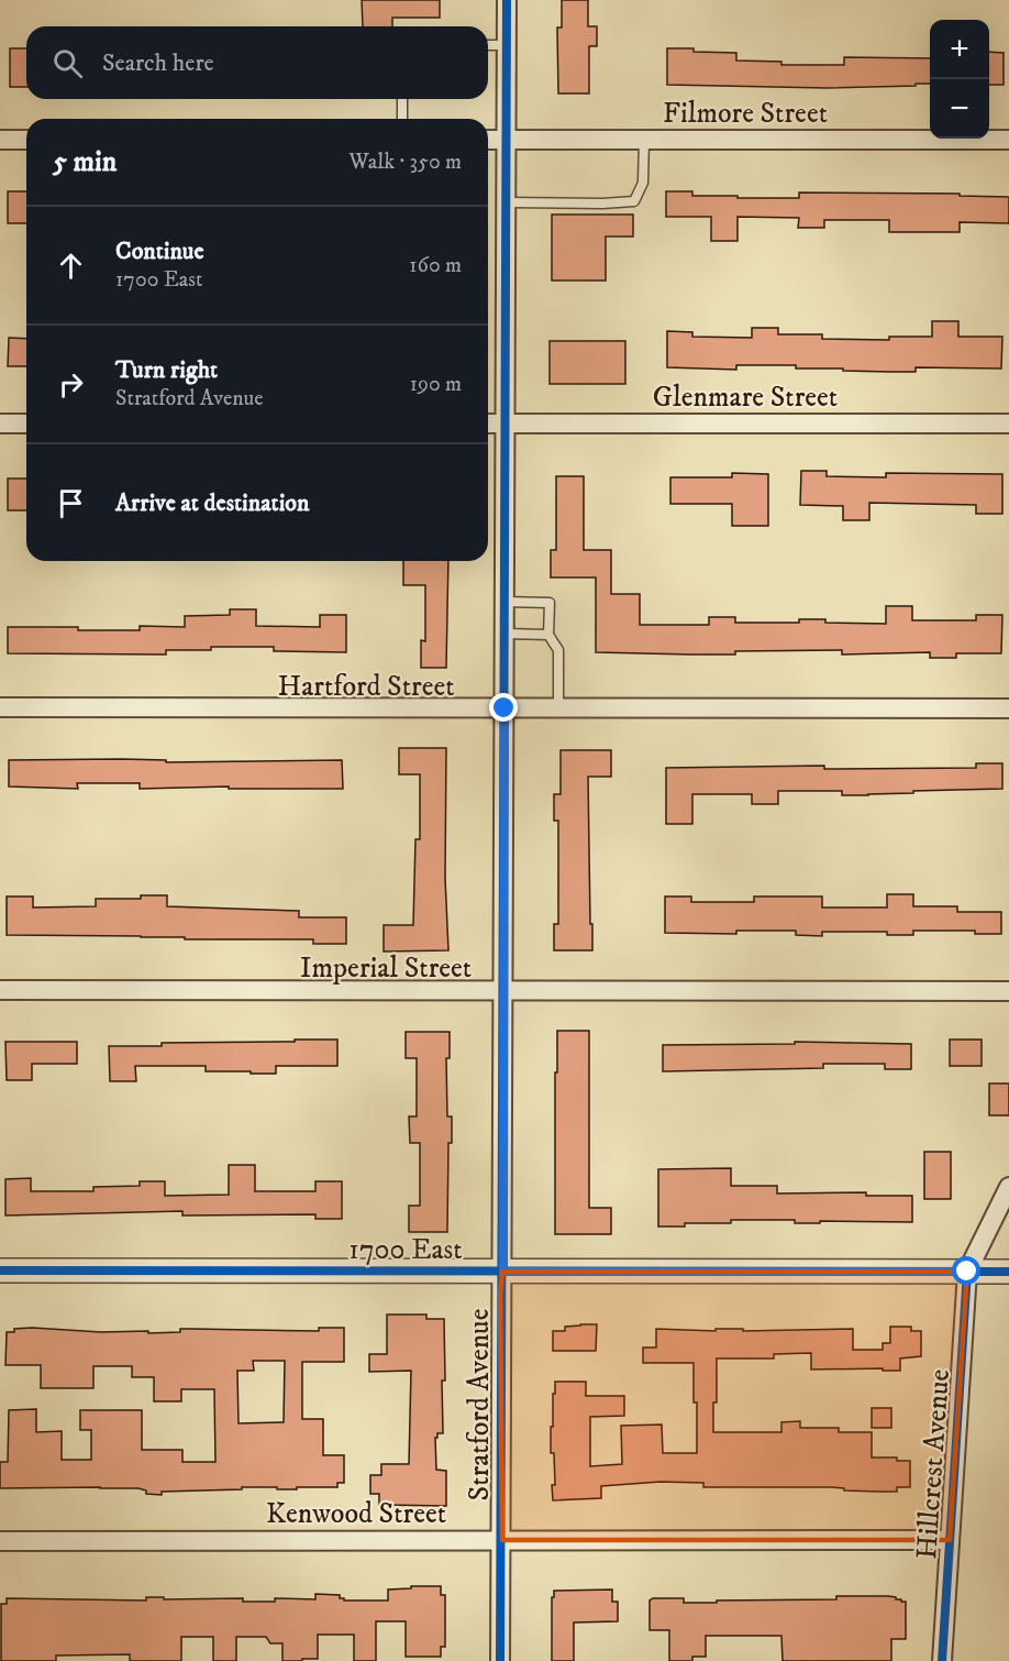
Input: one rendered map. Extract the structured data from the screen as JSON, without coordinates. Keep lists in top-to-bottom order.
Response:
{
  "streets": {
    "street": [
      "Filmore Street",
      "Glenmare Street",
      "Hartford Street",
      "Imperial Street",
      "1700 East",
      "Stratford Avenue",
      "Hillcrest Avenue",
      "Kenwood Street"
    ]
  },
  "crossings": [
    ["Filmore Street", "Stratford Avenue"],
    ["Glenmare Street", "Stratford Avenue"],
    ["Hartford Street", "Stratford Avenue"],
    ["Imperial Street", "Stratford Avenue"],
    ["1700 East", "Stratford Avenue"],
    ["1700 East", "Hillcrest Avenue"],
    ["Stratford Avenue", "Kenwood Street"],
    ["Hillcrest Avenue", "Kenwood Street"]
  ],
  "page": {
    "map_buttons": ["+", "−"],
    "search": "Search here",
    "heading": ["5 min", "Walk · 350 m"],
    "list": [
      ["Continue", "1700 East", "160 m"],
      ["Turn right", "Stratford Avenue", "190 m"],
      "Arrive at destination"
    ]
  }
}
